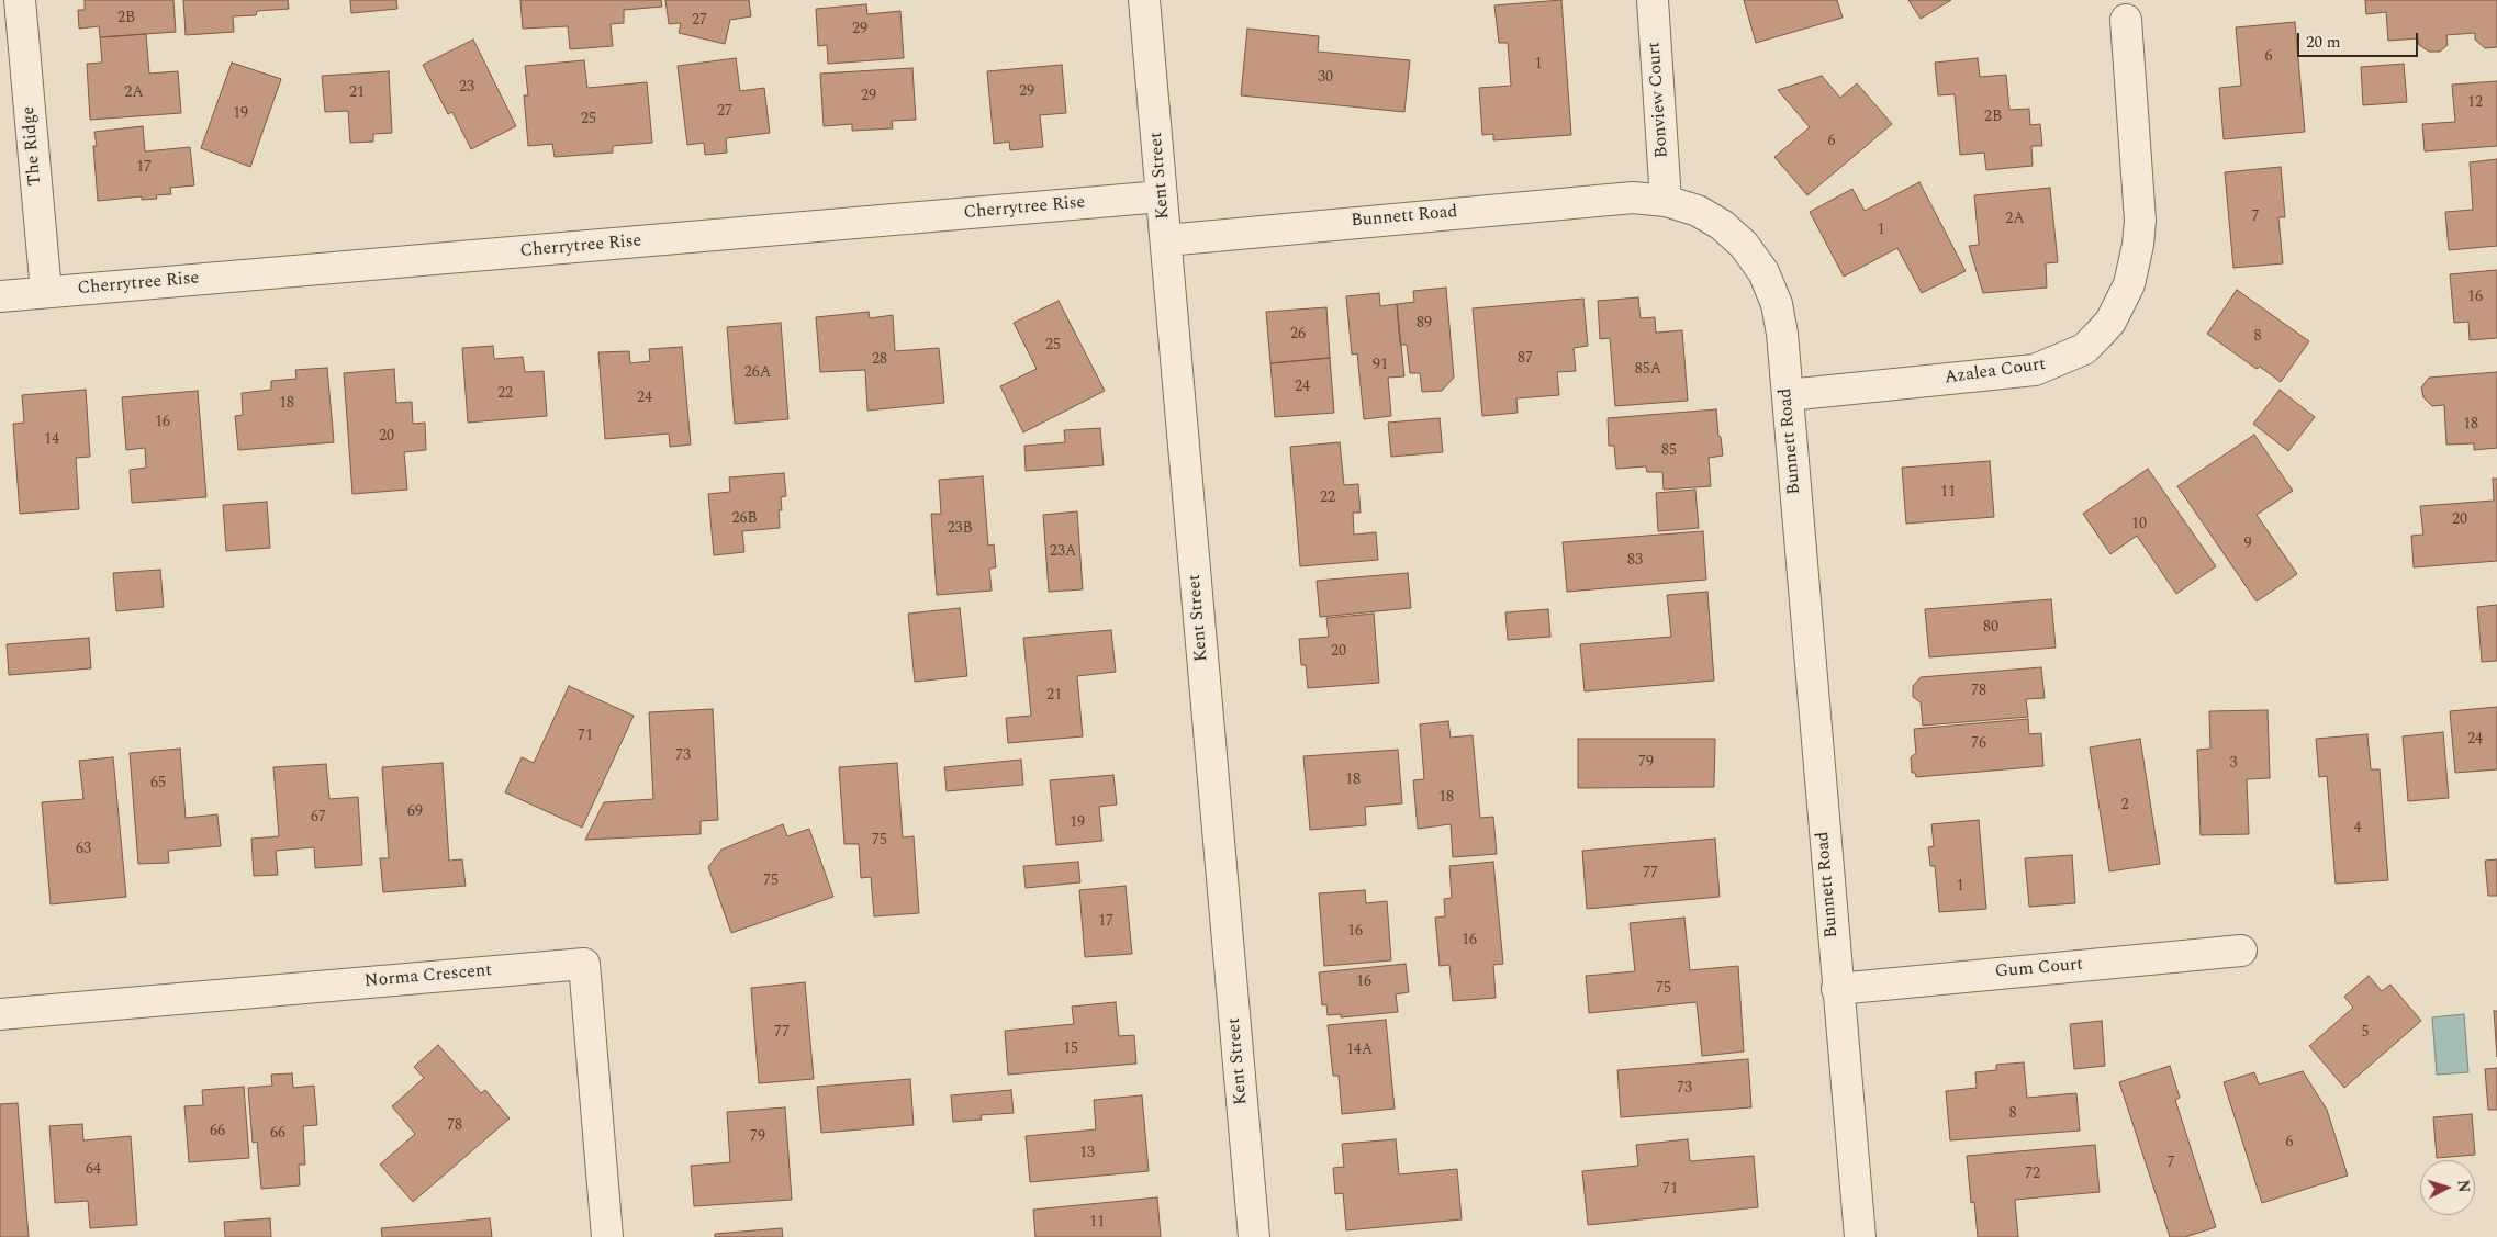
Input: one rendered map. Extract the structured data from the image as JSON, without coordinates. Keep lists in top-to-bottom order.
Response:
{
  "streets": {
    "street": [
      "Bonview Court",
      "The Ridge",
      "Kent Street",
      "Cherrytree Rise",
      "Bunnett Road",
      "Azalea Court",
      "Gum Court",
      "Norma Crescent"
    ]
  },
  "crossings": [
    ["Bonview Court", "Bunnett Road"],
    ["The Ridge", "Cherrytree Rise"],
    ["Kent Street", "Cherrytree Rise"],
    ["Kent Street", "Bunnett Road"],
    ["Bunnett Road", "Azalea Court"],
    ["Bunnett Road", "Gum Court"]
  ],
  "house_numbers": [
    "2B",
    "27",
    "29",
    "6",
    "1",
    "30",
    "23",
    "29",
    "2A",
    "21",
    "29",
    "12",
    "27",
    "19",
    "2B",
    "25",
    "6",
    "17",
    "7",
    "2A",
    "1",
    "16",
    "89",
    "26",
    "8",
    "25",
    "87",
    "28",
    "91",
    "85A",
    "26A",
    "24",
    "22",
    "24",
    "18",
    "16",
    "18",
    "20",
    "14",
    "85",
    "11",
    "22",
    "26B",
    "20",
    "10",
    "23B",
    "9",
    "23A",
    "83",
    "80",
    "20",
    "78",
    "21",
    "71",
    "24",
    "76",
    "73",
    "79",
    "3",
    "18",
    "65",
    "18",
    "2",
    "69",
    "67",
    "19",
    "4",
    "75",
    "63",
    "77",
    "75",
    "1",
    "17",
    "16",
    "16",
    "16",
    "75",
    "77",
    "5",
    "15",
    "14A",
    "73",
    "8",
    "78",
    "66",
    "66",
    "79",
    "6",
    "13",
    "7",
    "64",
    "72",
    "71",
    "11"
  ],
  "scale_bar": "20 m",
  "north": "right"
}
